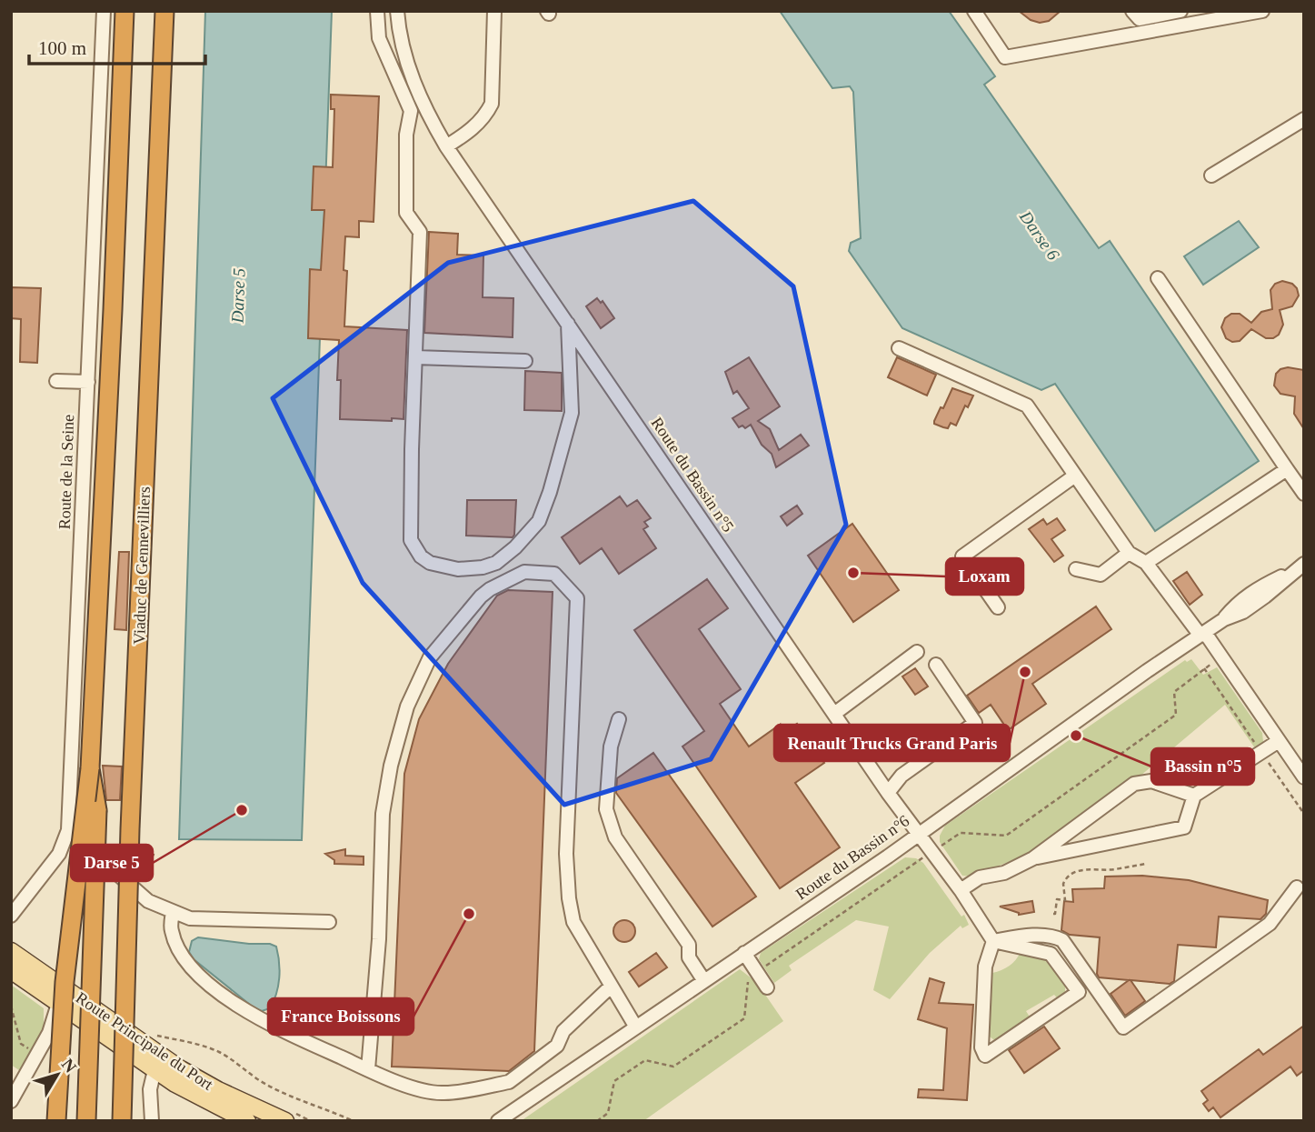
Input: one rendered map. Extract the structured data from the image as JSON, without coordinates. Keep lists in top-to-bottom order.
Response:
{
  "streets": {
    "highway": ["Viaduc de Gennevilliers"],
    "main road": ["Route Principale du Port"],
    "street": ["Route de la Seine", "Route du Bassin n°5", "Route du Bassin n°6"]
  },
  "crossings": [
    ["Route du Bassin n°5", "Route du Bassin n°6"]
  ],
  "water": ["Darse 6", "Darse 5"],
  "places": [
    "Loxam",
    "Renault Trucks Grand Paris",
    "Bassin n°5",
    "Darse 5",
    "France Boissons"
  ],
  "scale_bar": "100 m",
  "north": "top right"
}
